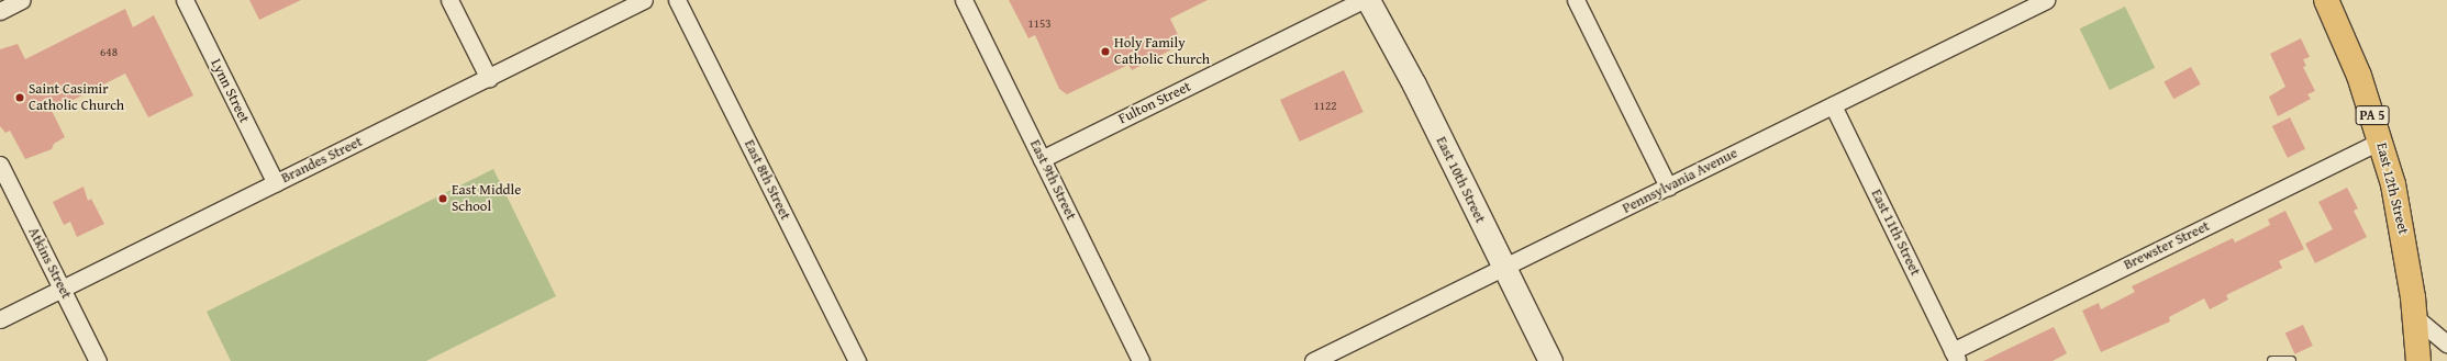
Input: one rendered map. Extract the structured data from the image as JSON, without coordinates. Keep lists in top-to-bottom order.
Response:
{
  "streets": {
    "main road": ["PA 5", "East 12th Street"],
    "street": [
      "Lynn Street",
      "Fulton Street",
      "Brandes Street",
      "East 8th Street",
      "East 9th Street",
      "East 10th Street",
      "Pennsylvania Avenue",
      "East 11th Street",
      "Brewster Street",
      "Atkins Street"
    ]
  },
  "crossings": [
    ["Lynn Street", "Brandes Street"],
    ["Fulton Street", "East 9th Street"],
    ["Brandes Street", "Atkins Street"],
    ["East 10th Street", "Pennsylvania Avenue"],
    ["Pennsylvania Avenue", "East 11th Street"],
    ["East 12th Street", "Brewster Street"],
    ["East 11th Street", "Brewster Street"]
  ],
  "places": ["Holy Family Catholic Church", "Saint Casimir Catholic Church", "East Middle School"],
  "house_numbers": ["1153", "648", "1122"]
}
